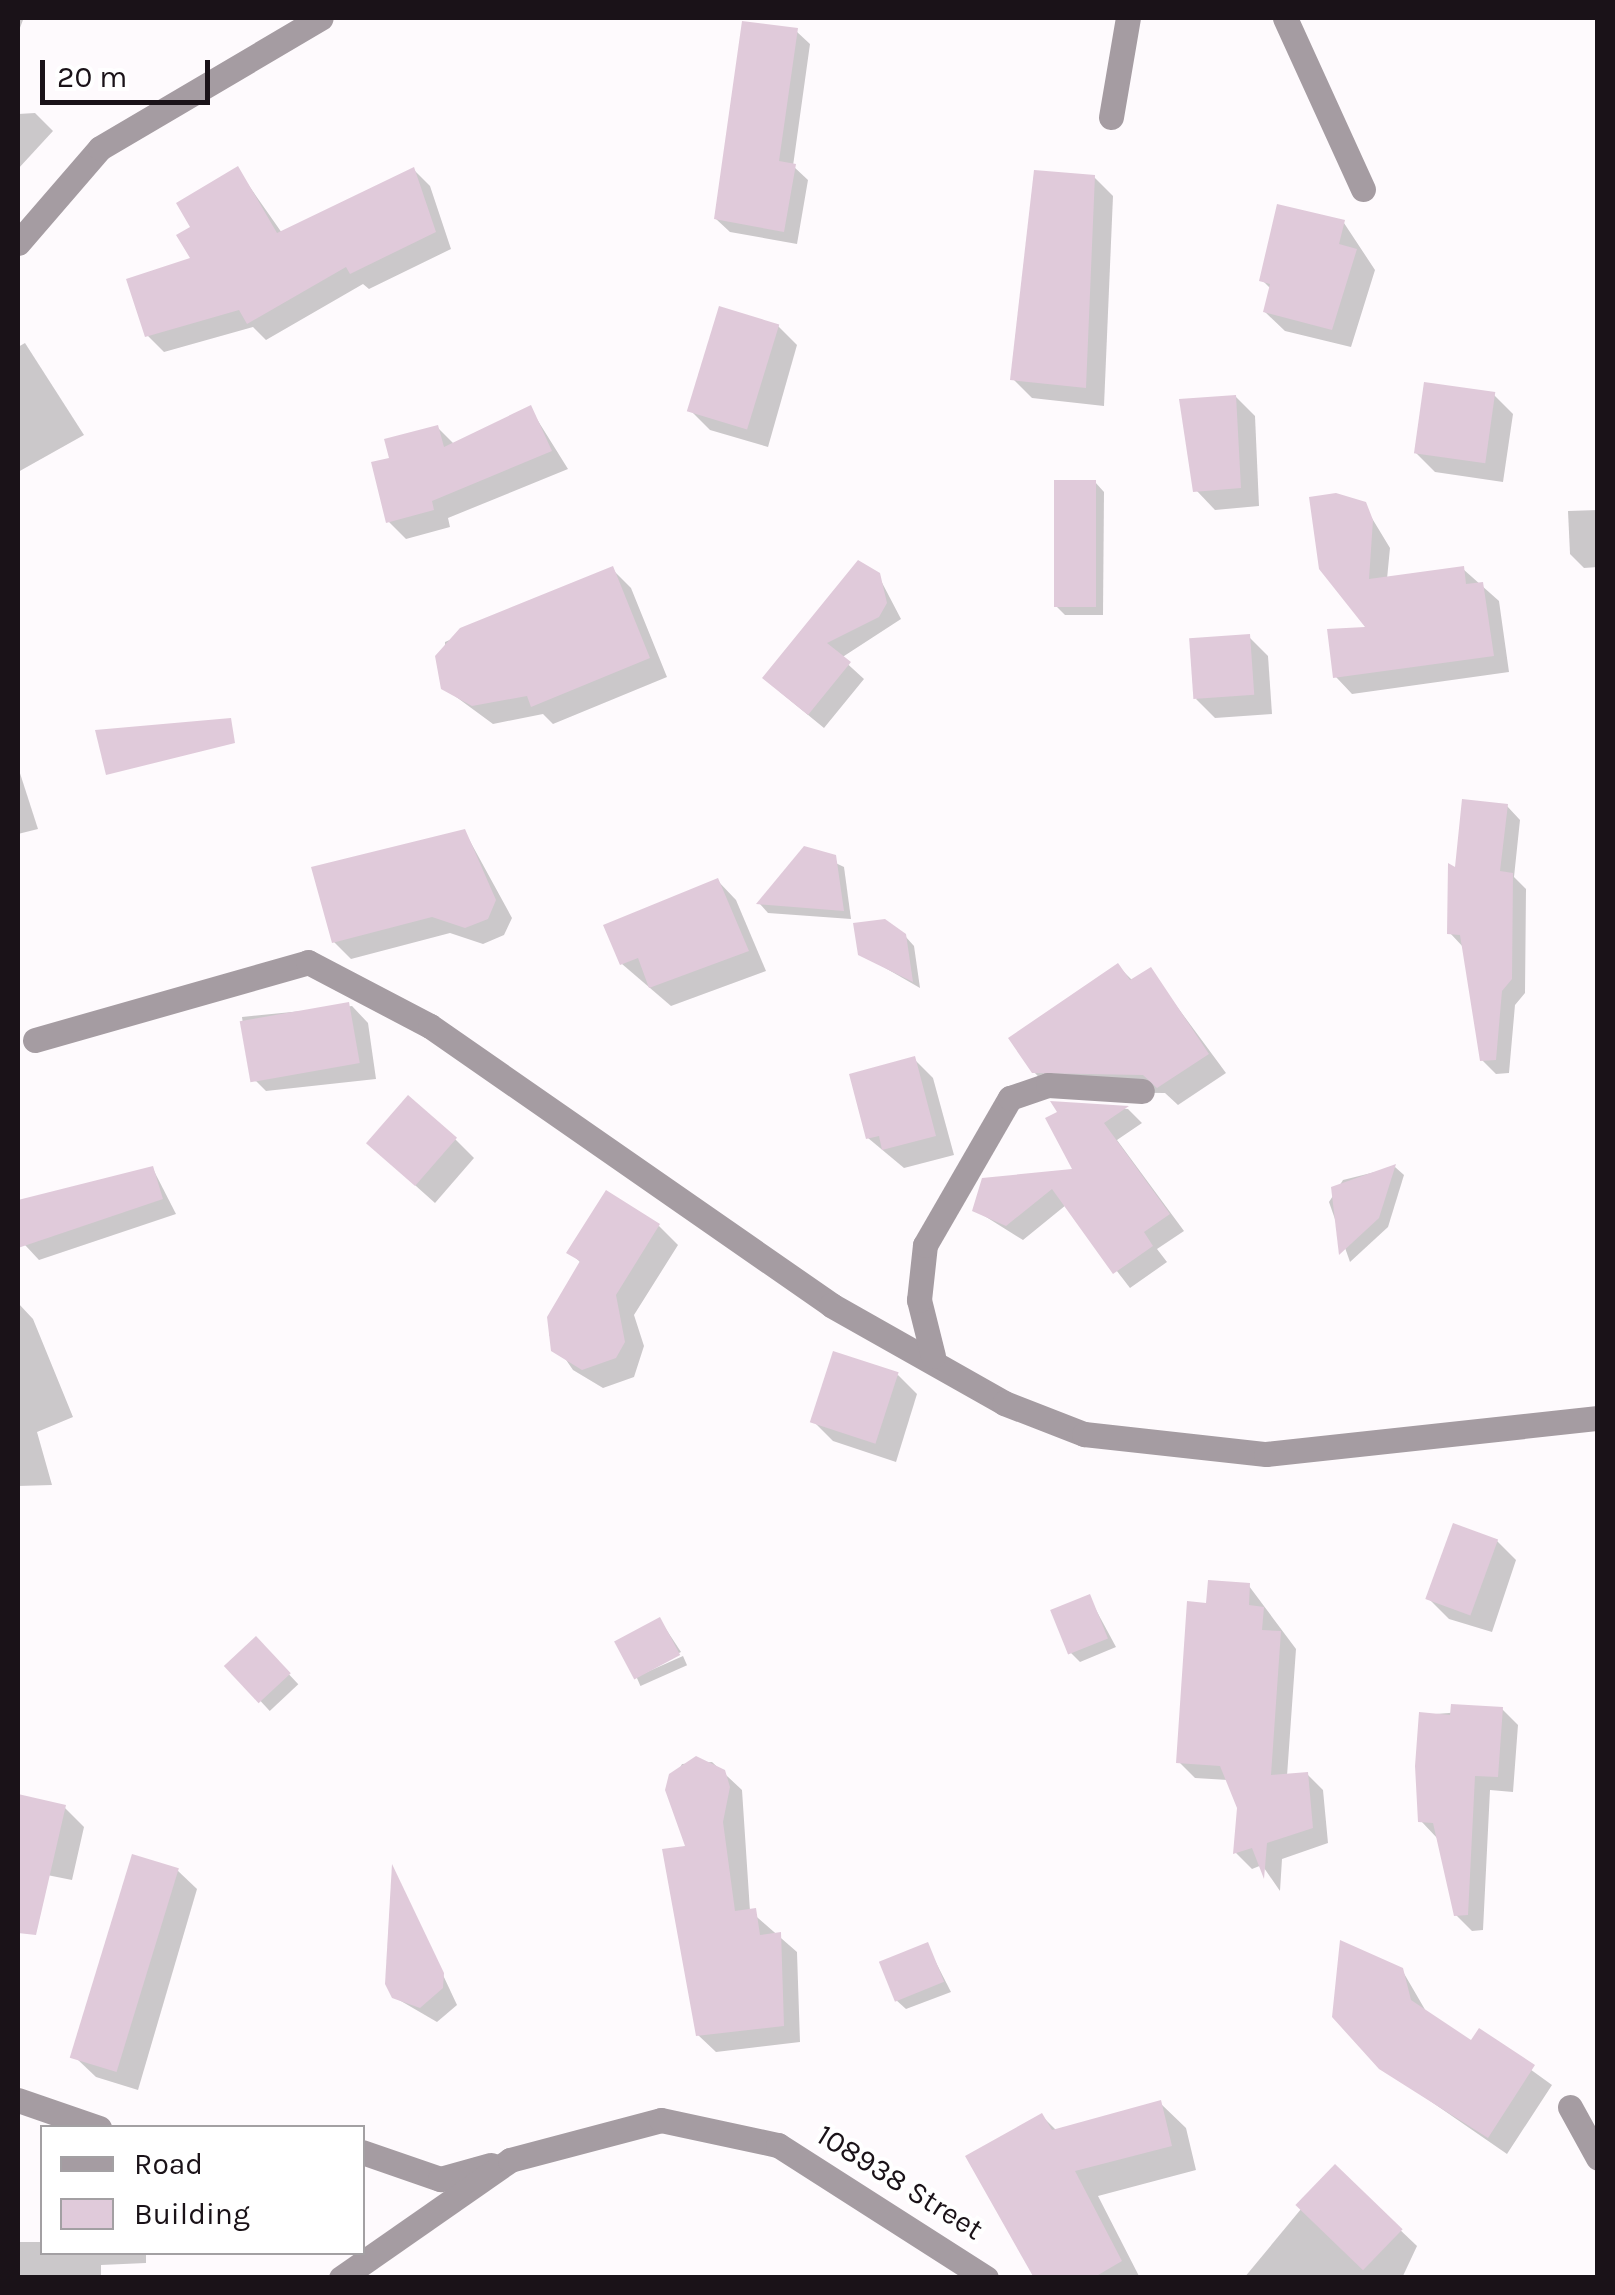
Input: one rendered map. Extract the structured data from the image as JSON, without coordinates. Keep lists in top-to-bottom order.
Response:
{
  "streets": {
    "street": ["108938 Street"]
  },
  "legend": ["Road", "Building"],
  "scale_bar": "20 m"
}
